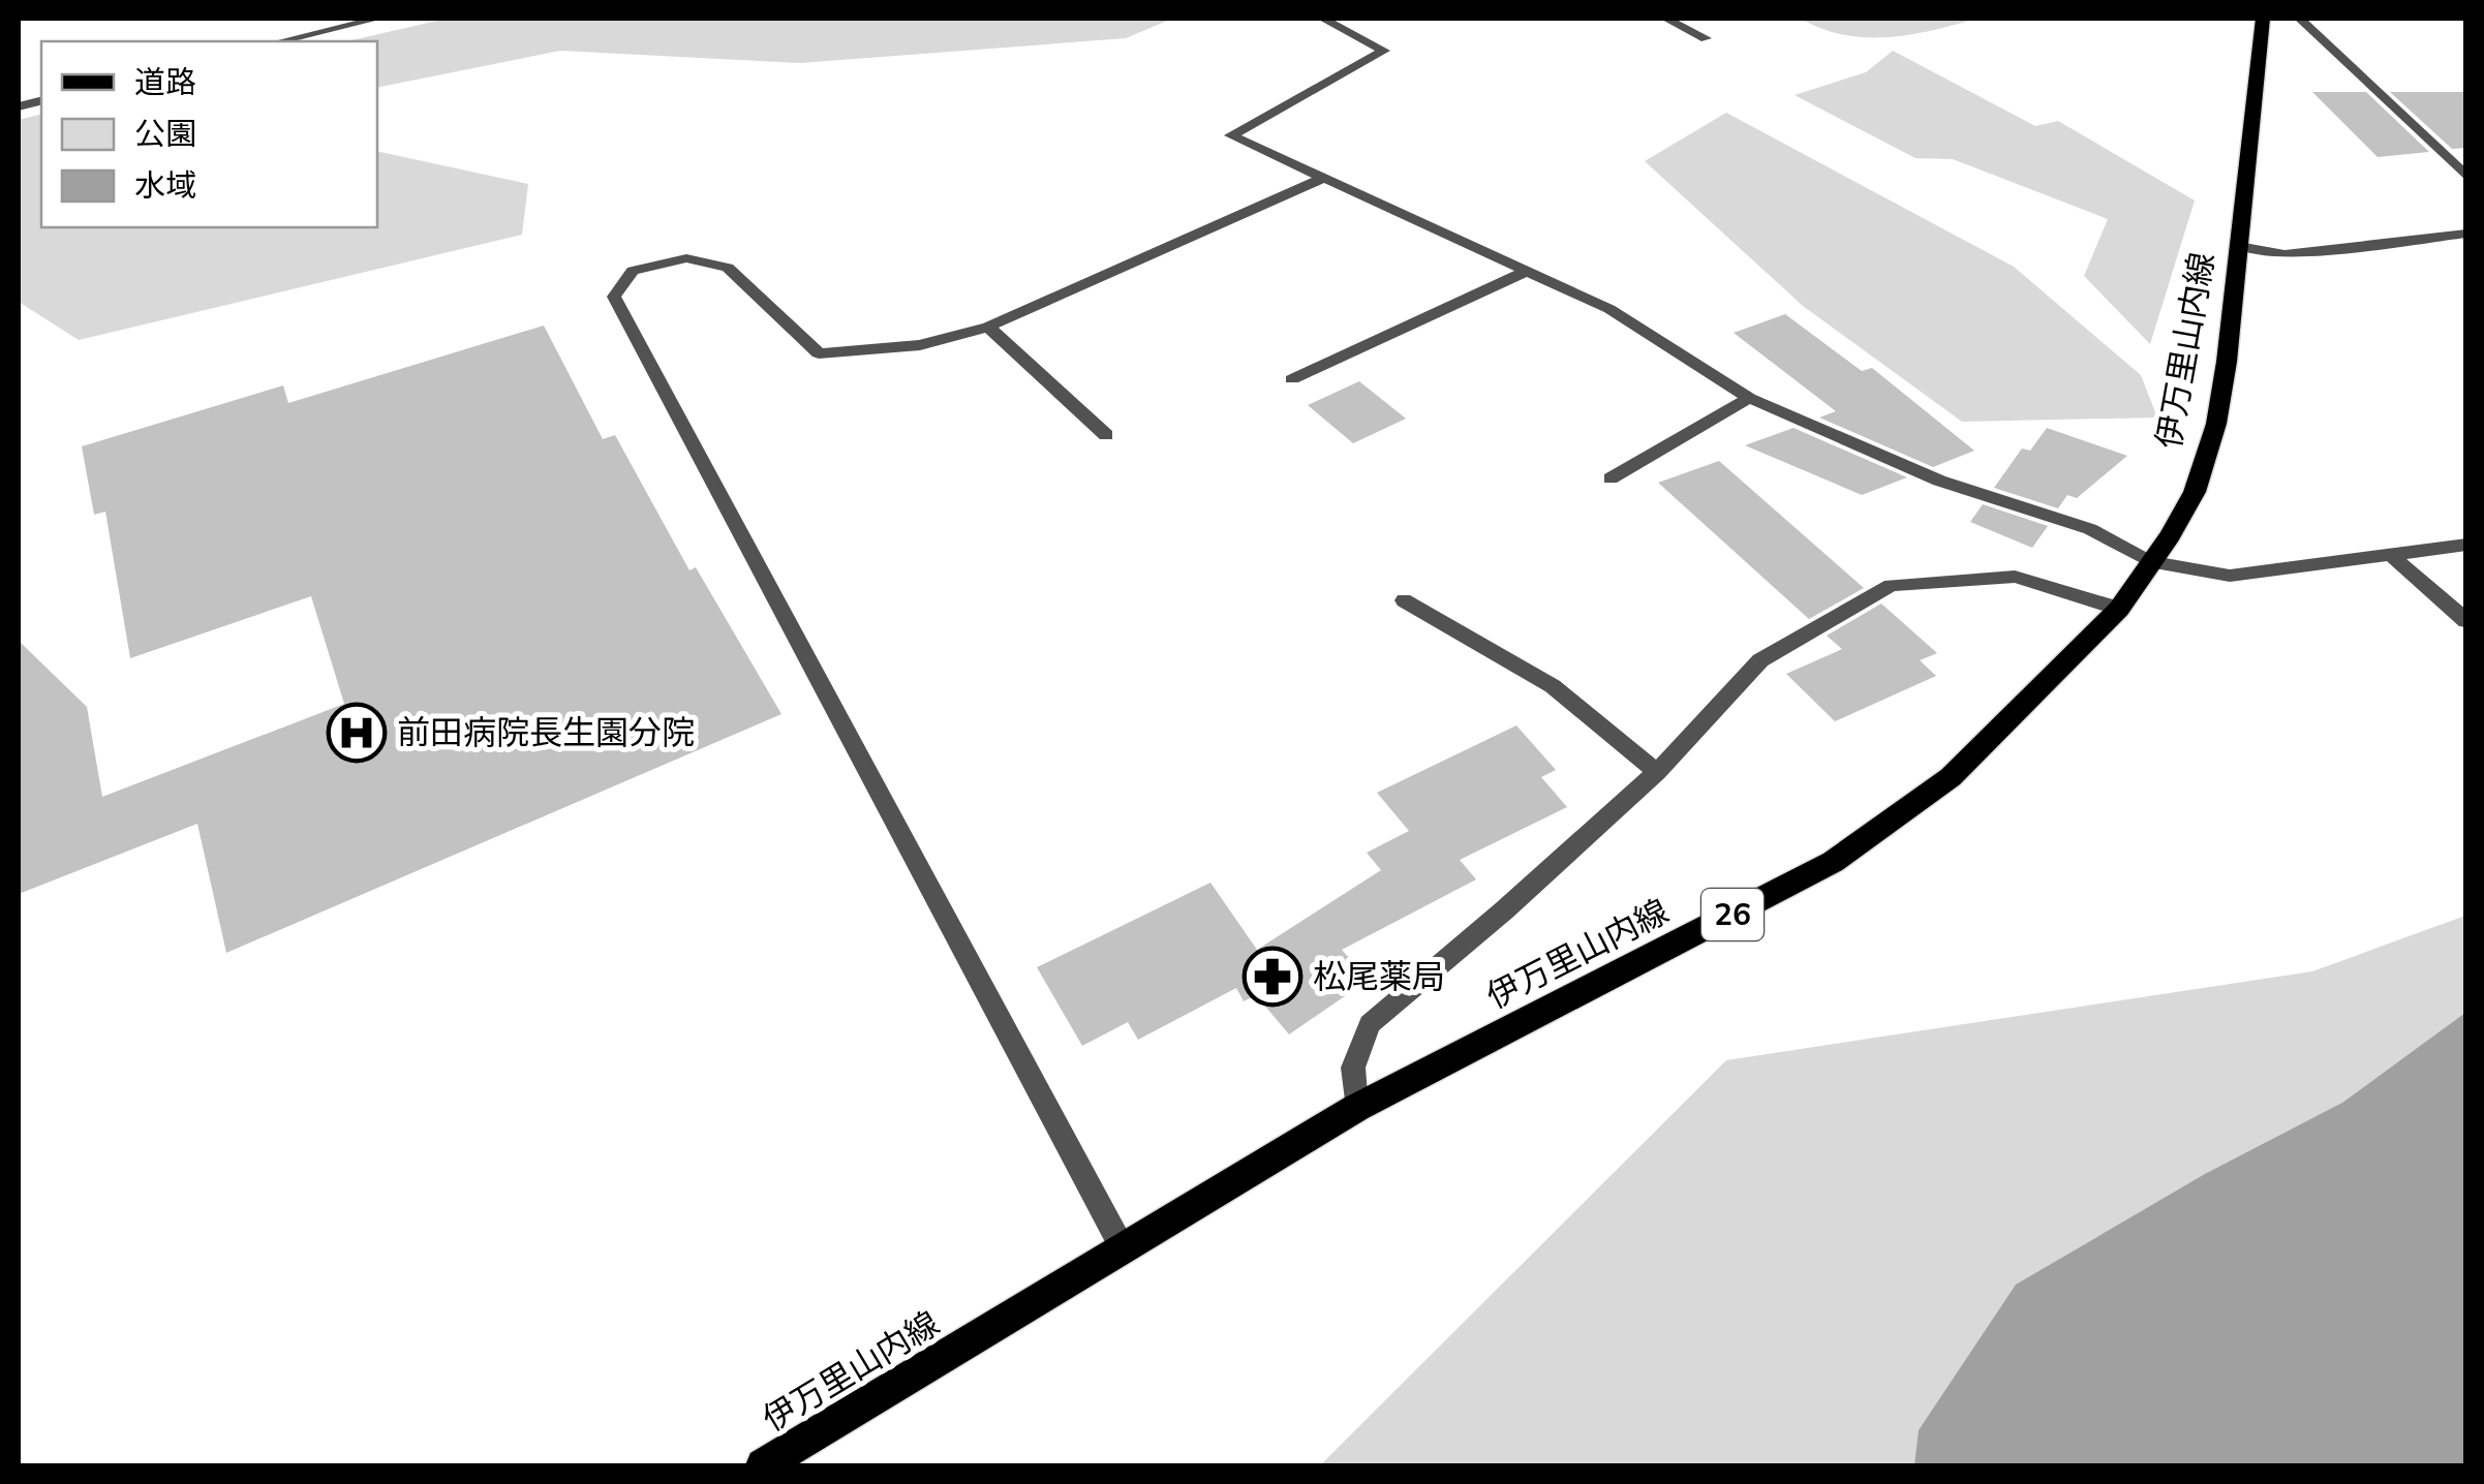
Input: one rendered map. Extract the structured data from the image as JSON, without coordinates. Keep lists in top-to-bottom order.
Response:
{
  "streets": {
    "main road": ["伊万里山内線", "26"]
  },
  "places": {
    "hospital": ["前田病院長生園分院"],
    "pharmacy": ["松尾薬局"]
  },
  "legend": ["道路", "公園", "水域"]
}
